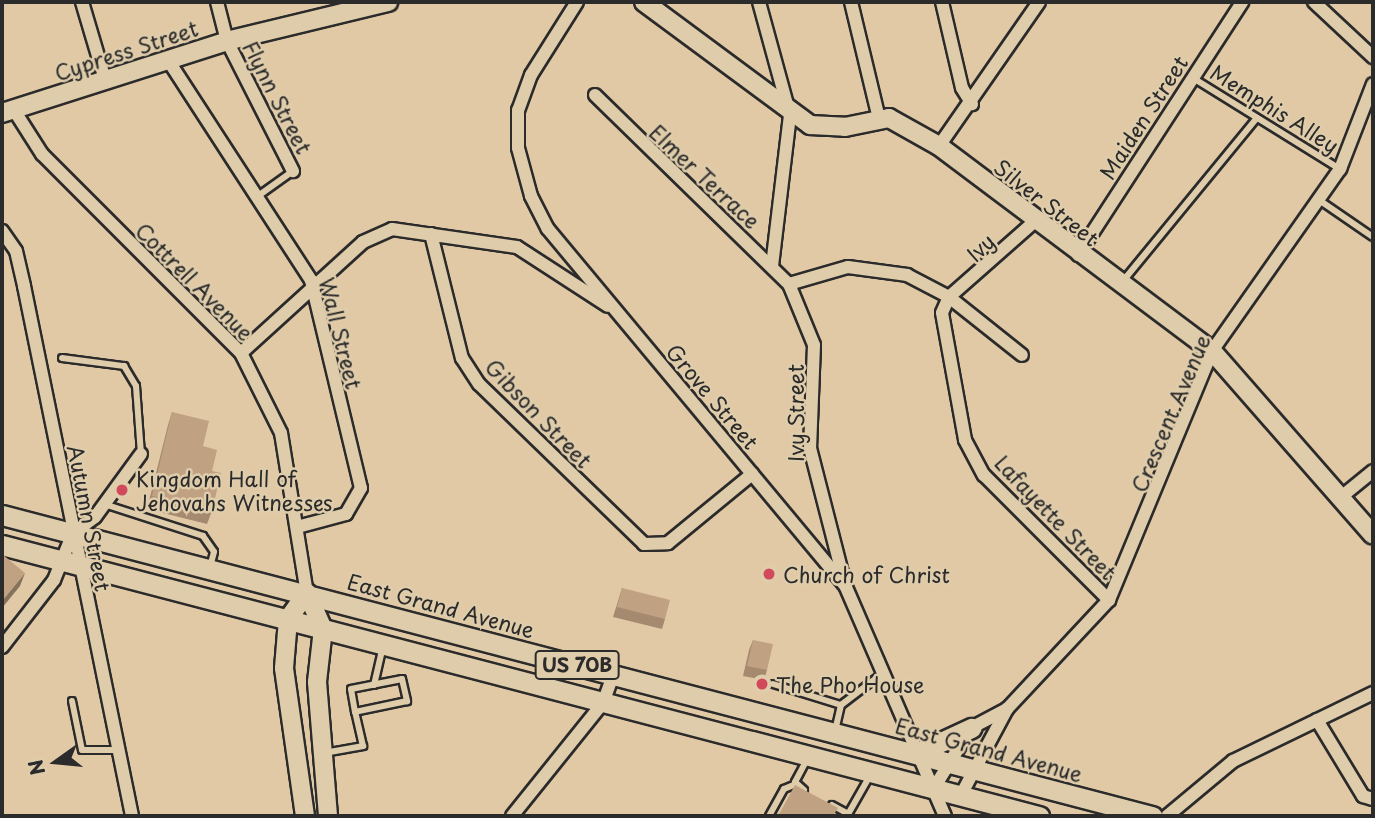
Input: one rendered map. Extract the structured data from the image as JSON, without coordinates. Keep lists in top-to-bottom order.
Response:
{
  "streets": {
    "main road": ["East Grand Avenue", "US 70B"],
    "street": [
      "Cypress Street",
      "Flynn Street",
      "Maiden Street",
      "Elmer Terrace",
      "Silver Street",
      "Ivy",
      "Cottrell Avenue",
      "Wall Street",
      "Grove Street",
      "Gibson Street",
      "Ivy Street",
      "Crescent Avenue",
      "Lafayette Street",
      "Autumn Street"
    ],
    "lane": ["Memphis Alley"]
  },
  "crossings": [
    ["Cypress Street", "Flynn Street"],
    ["Cypress Street", "Cottrell Avenue"],
    ["Cypress Street", "Wall Street"],
    ["Memphis Alley", "Maiden Street"],
    ["Memphis Alley", "Crescent Avenue"],
    ["Maiden Street", "Silver Street"],
    ["Elmer Terrace", "Ivy Street"],
    ["Silver Street", "Ivy"],
    ["Silver Street", "Crescent Avenue"],
    ["Ivy", "Lafayette Street"],
    ["Cottrell Avenue", "Wall Street"],
    ["Cottrell Avenue", "East Grand Avenue"],
    ["Grove Street", "Gibson Street"],
    ["Grove Street", "Ivy Street"],
    ["Grove Street", "Crescent Avenue"],
    ["Grove Street", "East Grand Avenue"],
    ["Grove Street", "US 70B"],
    ["Crescent Avenue", "Lafayette Street"],
    ["Crescent Avenue", "East Grand Avenue"],
    ["Crescent Avenue", "US 70B"],
    ["Autumn Street", "East Grand Avenue"],
    ["Autumn Street", "US 70B"]
  ],
  "places": ["Kingdom Hall of Jehovahs Witnesses", "Church of Christ", "The Pho House"],
  "north": "left"
}
